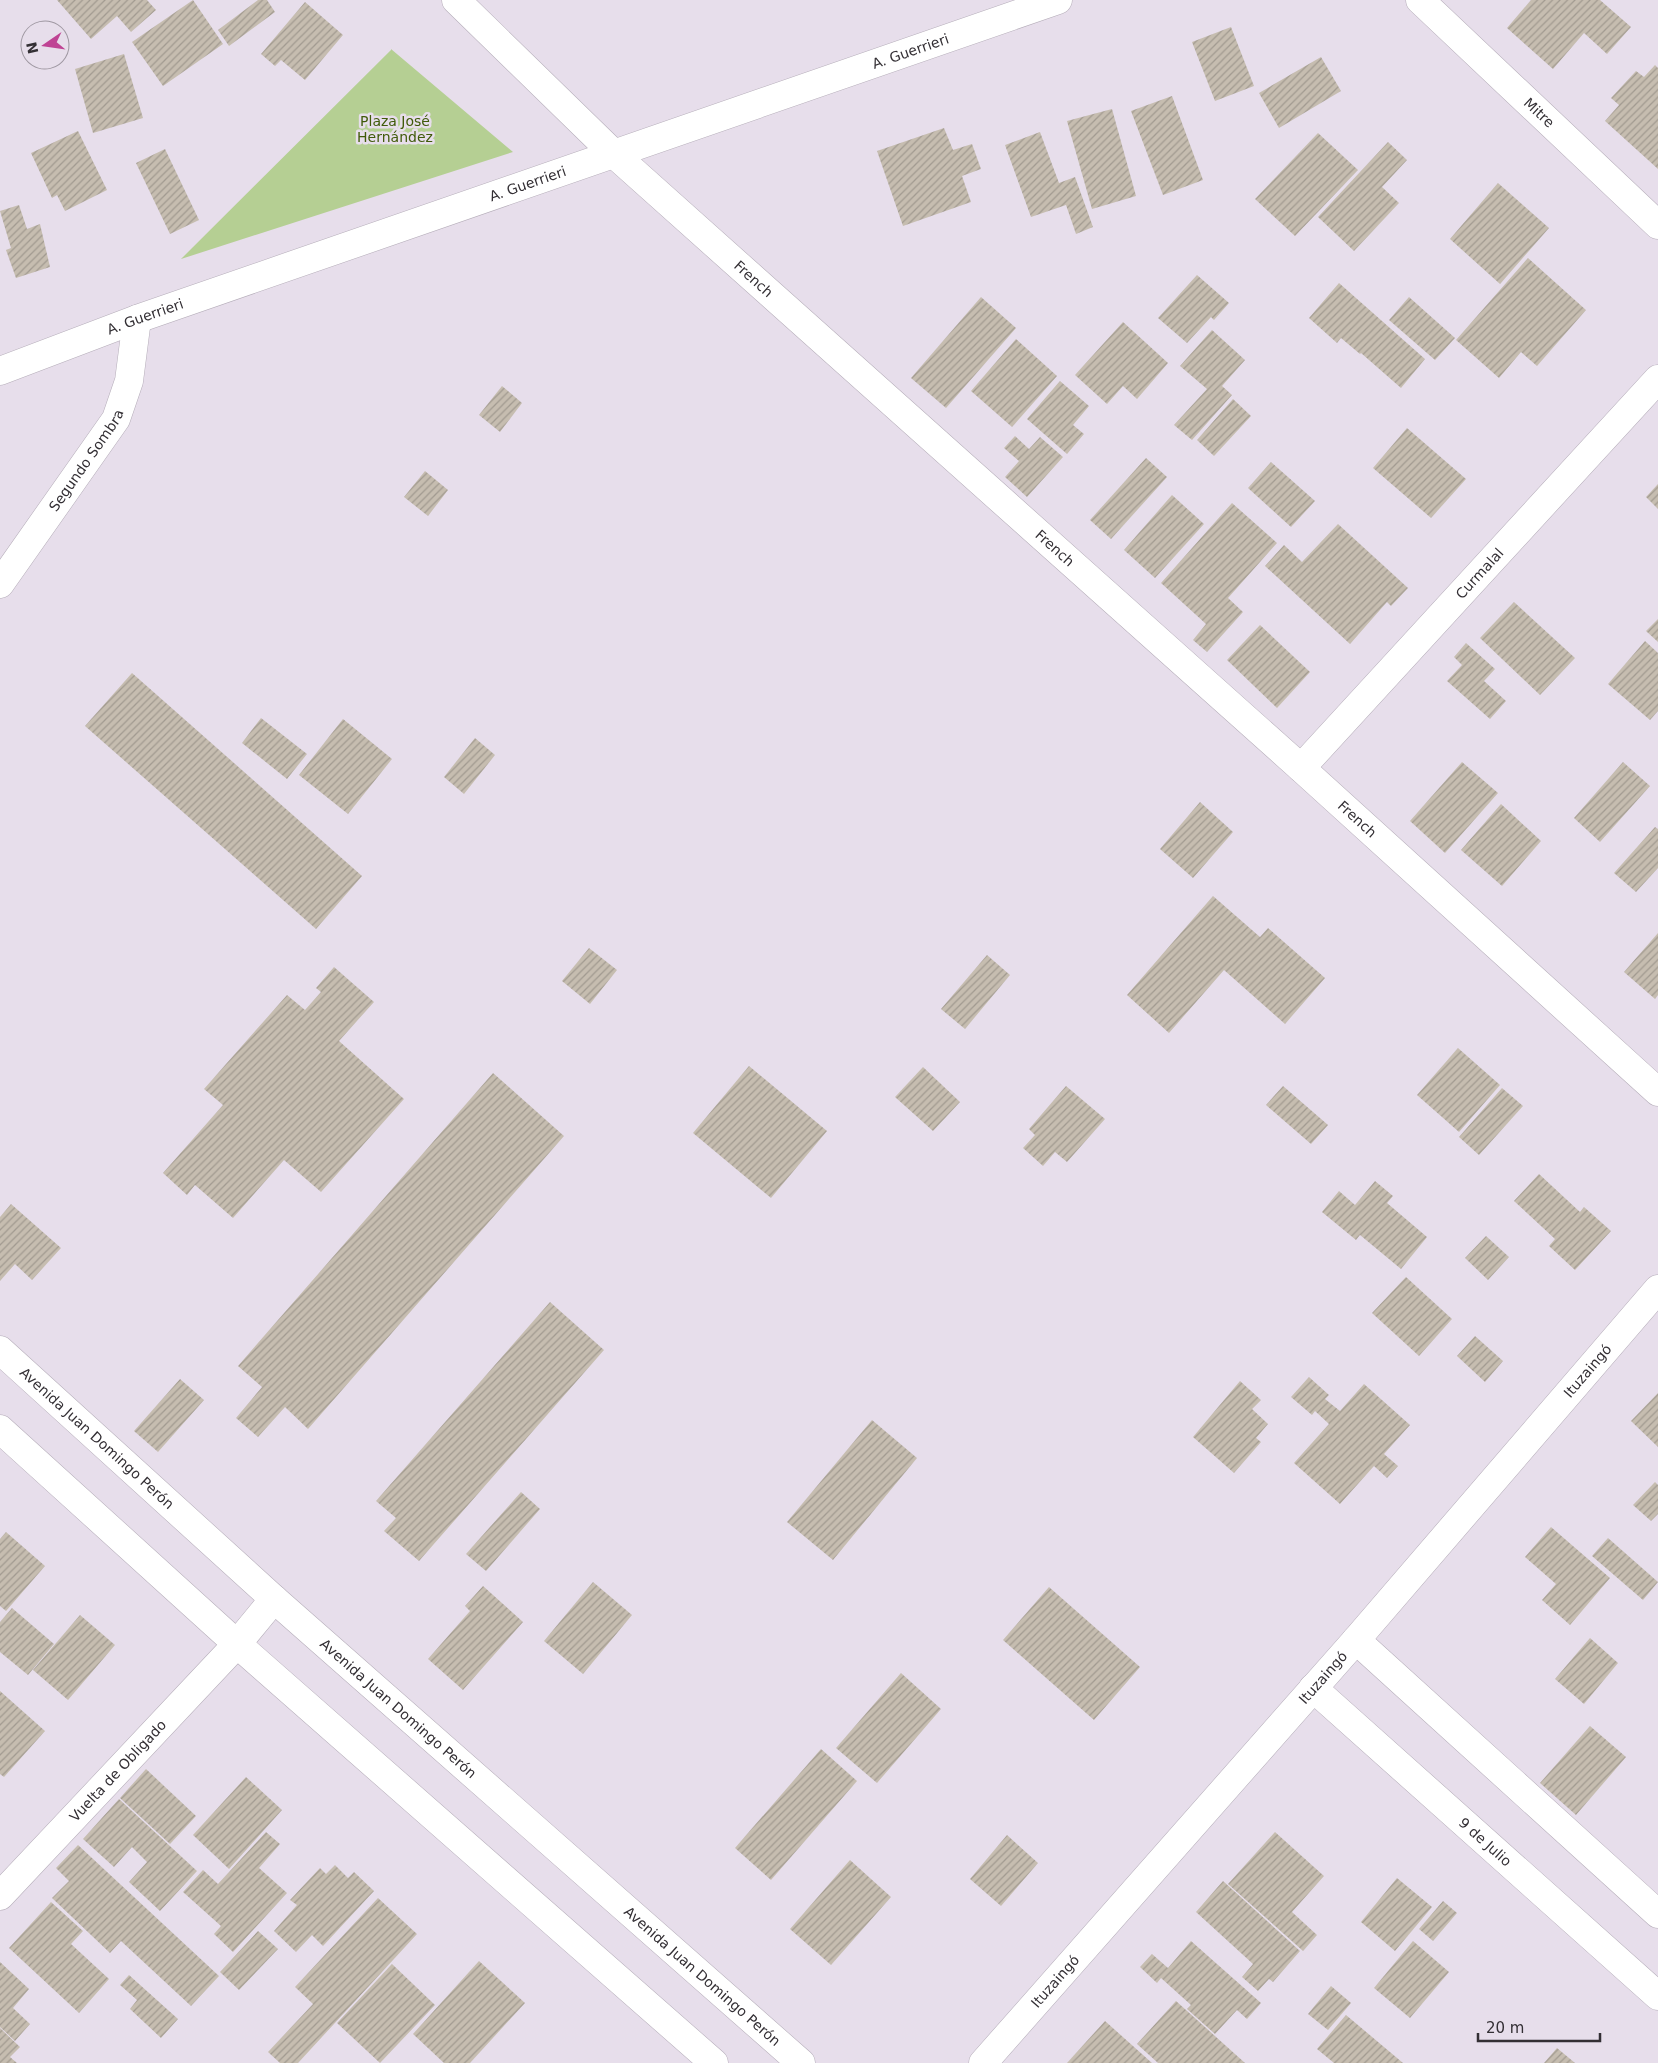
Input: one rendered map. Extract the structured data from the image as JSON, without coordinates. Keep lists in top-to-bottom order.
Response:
{
  "streets": {
    "street": [
      "A. Guerrieri",
      "Mitre",
      "French",
      "Segundo Sombra",
      "Curmalal",
      "Ituzaingó",
      "Avenida Juan Domingo Perón",
      "Vuelta de Obligado",
      "9 de Julio"
    ]
  },
  "crossings": [
    ["A. Guerrieri", "French"],
    ["A. Guerrieri", "Segundo Sombra"],
    ["French", "Curmalal"],
    ["Ituzaingó", "9 de Julio"],
    ["Avenida Juan Domingo Perón", "Vuelta de Obligado"]
  ],
  "parks": ["Plaza José Hernández"],
  "scale_bar": "20 m",
  "north": "left"
}
